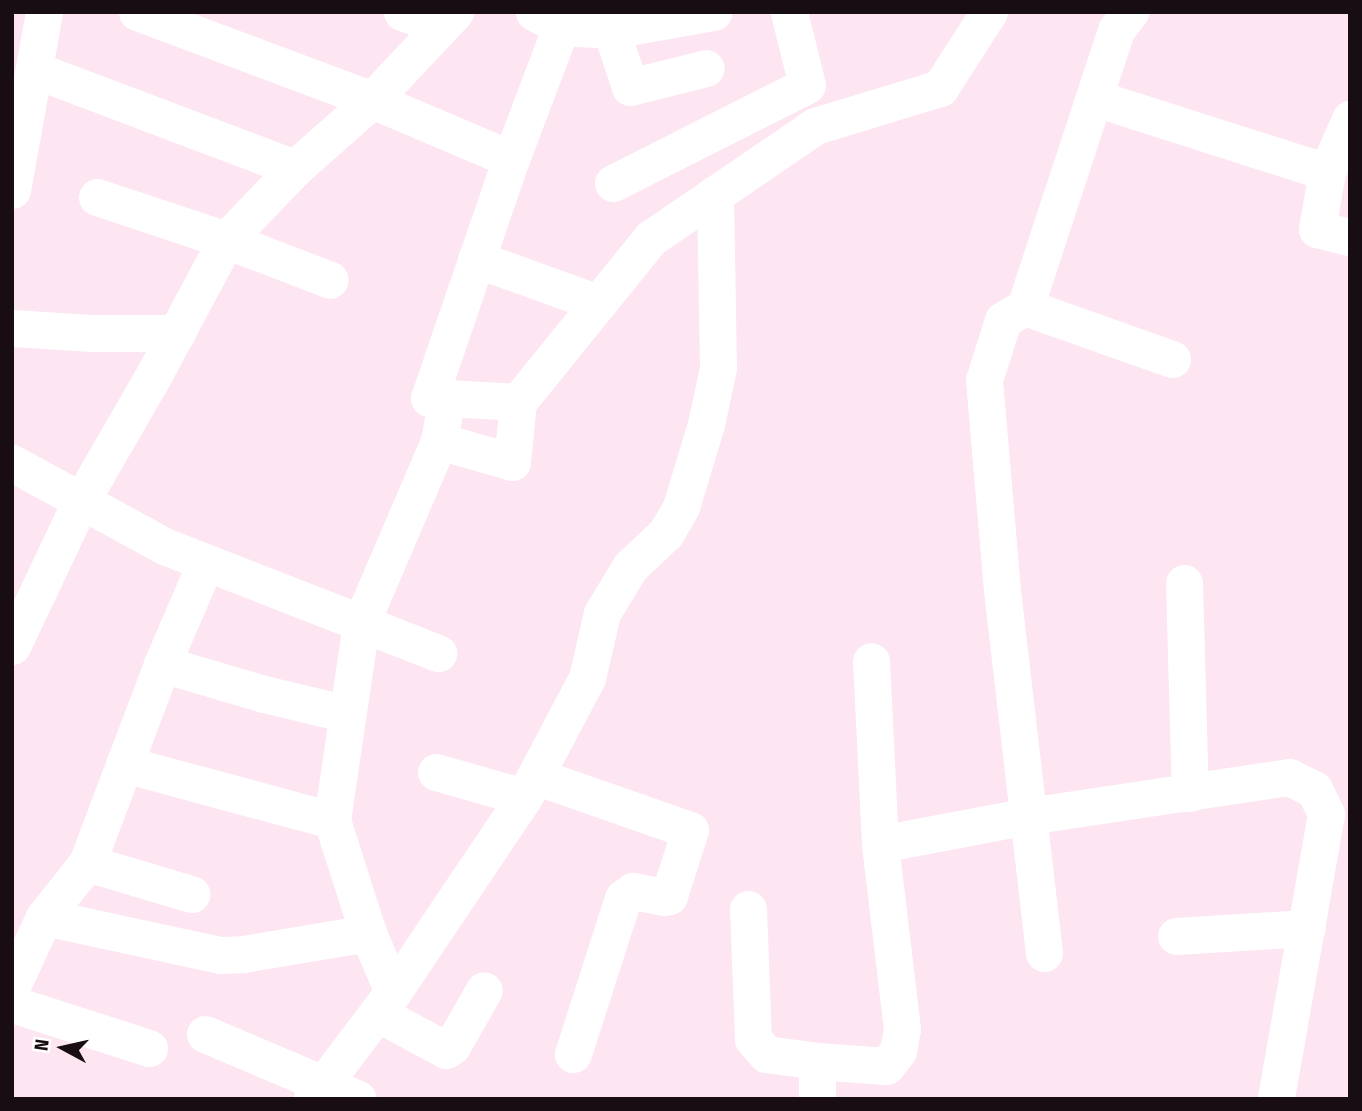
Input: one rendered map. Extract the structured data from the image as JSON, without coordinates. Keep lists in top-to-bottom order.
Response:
{
  "north": "left"
}
